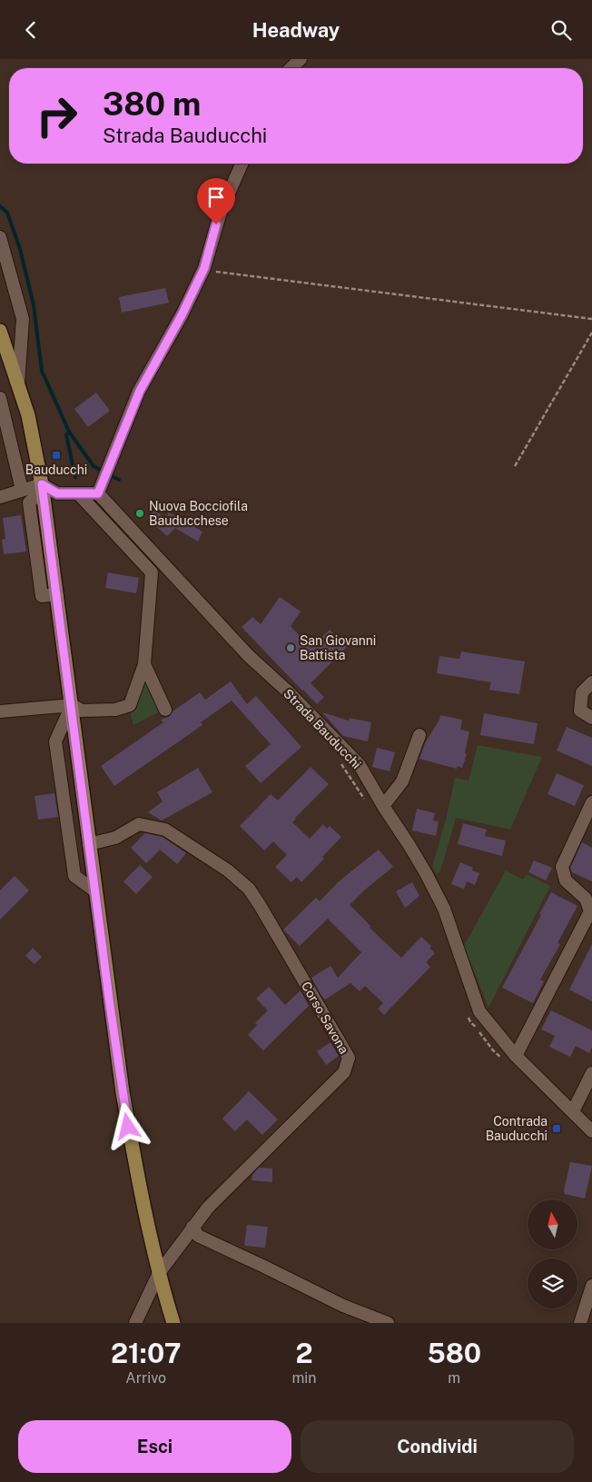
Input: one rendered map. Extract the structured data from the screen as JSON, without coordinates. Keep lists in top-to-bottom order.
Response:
{
  "streets": {
    "street": ["Strada Bauducchi", "Corso Savona"]
  },
  "places": {
    "transit": ["Bauducchi", "Contrada Bauducchi"],
    "other": ["Nuova Bocciofila Bauducchese", "San Giovanni Battista"]
  },
  "north": "top",
  "page": {
    "header": "Headway",
    "turn": ["380 m", "Strada Bauducchi"],
    "eta": [
      "21:07",
      "Arrivo",
      "2",
      "min",
      "580",
      "m"
    ],
    "buttons": ["Esci", "Condividi"]
  }
}
